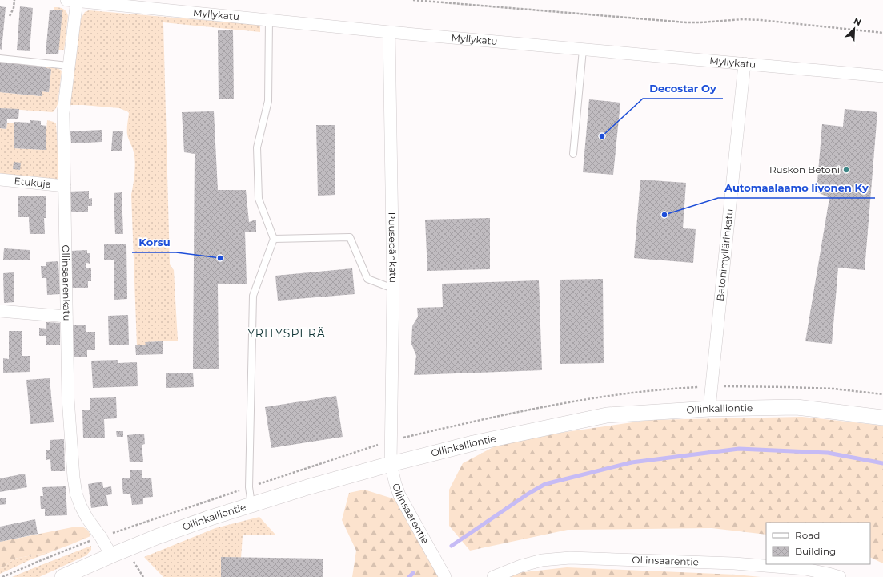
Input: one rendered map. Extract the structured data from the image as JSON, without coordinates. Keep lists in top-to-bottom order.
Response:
{
  "streets": {
    "street": [
      "Myllykatu",
      "Etukuja",
      "Puusepänkatu",
      "Betonimyllärinkatu",
      "Ollinsaarenkatu",
      "Ollinkalliontie",
      "Ollinsaarentie"
    ]
  },
  "crossings": [
    ["Myllykatu", "Puusepänkatu"],
    ["Myllykatu", "Betonimyllärinkatu"],
    ["Myllykatu", "Ollinsaarenkatu"],
    ["Etukuja", "Ollinsaarenkatu"],
    ["Puusepänkatu", "Ollinkalliontie"],
    ["Puusepänkatu", "Ollinsaarentie"],
    ["Betonimyllärinkatu", "Ollinkalliontie"],
    ["Ollinsaarenkatu", "Ollinkalliontie"],
    ["Ollinkalliontie", "Ollinsaarentie"]
  ],
  "districts": ["YRITYSPERÄ"],
  "places": [
    "Decostar Oy",
    "Ruskon Betoni",
    "Automaalaamo Iivonen Ky",
    "Korsu"
  ],
  "legend": ["Road", "Building"],
  "north": "top right"
}
